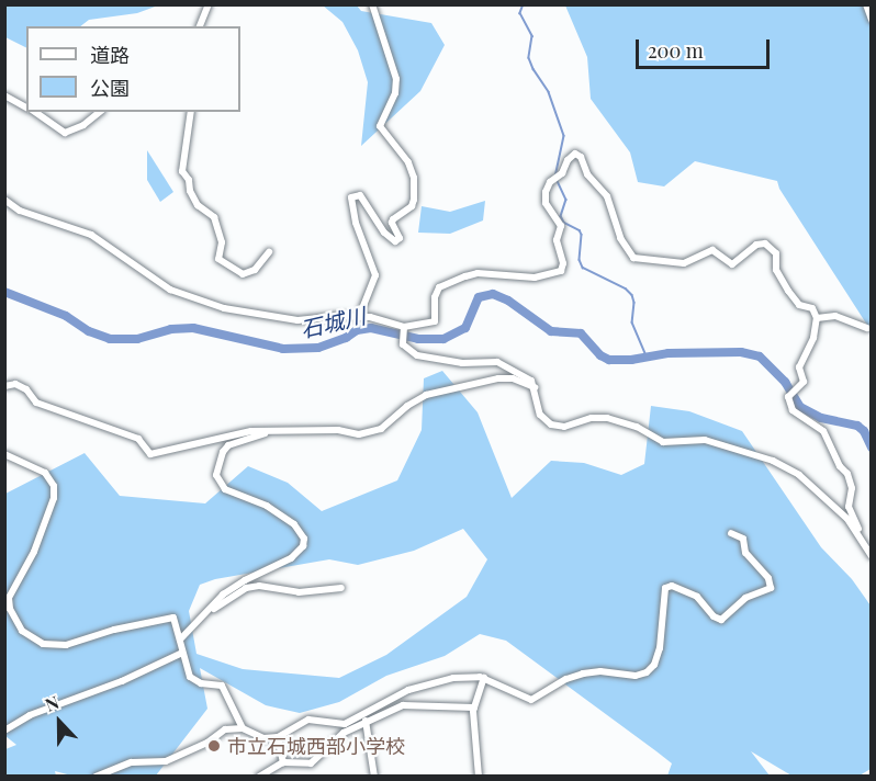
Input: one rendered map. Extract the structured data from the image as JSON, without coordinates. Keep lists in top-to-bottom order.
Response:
{
  "water": ["石城川"],
  "places": ["市立石城西部小学校"],
  "legend": ["道路", "公園"],
  "scale_bar": "200 m",
  "north": "top"
}
